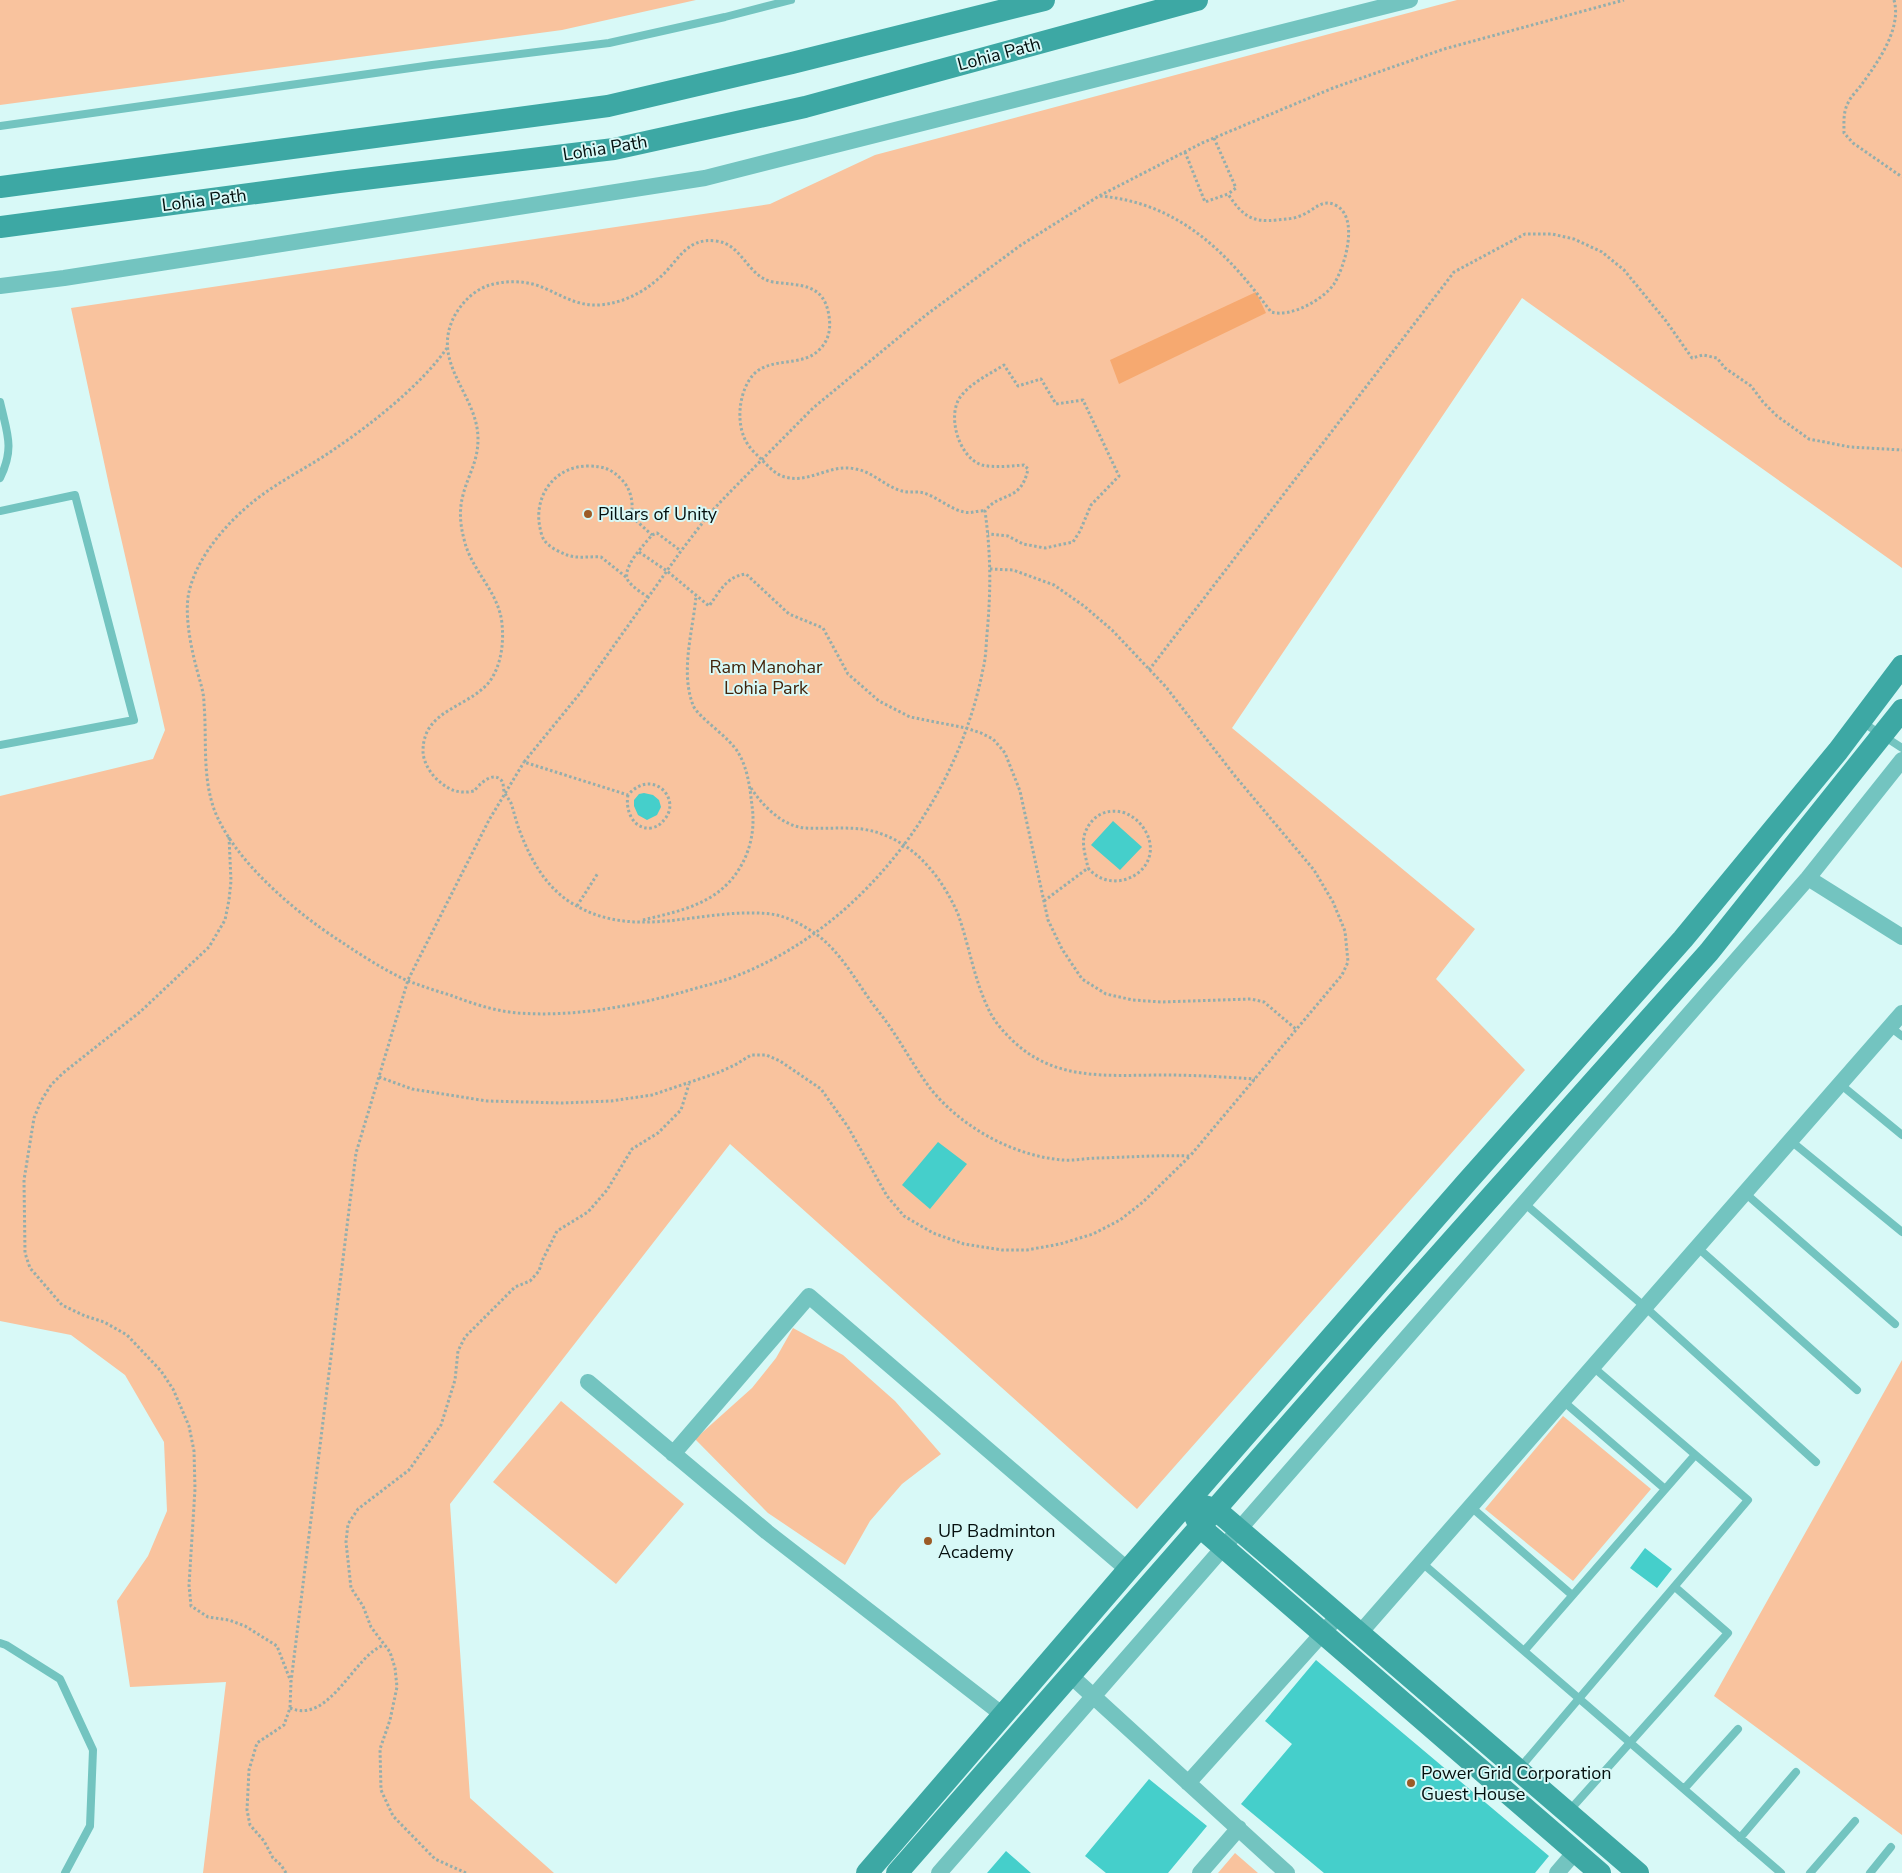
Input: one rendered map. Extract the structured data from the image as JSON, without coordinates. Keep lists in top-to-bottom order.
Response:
{
  "streets": {
    "street": ["Lohia Path"]
  },
  "parks": ["Ram Manohar Lohia Park"],
  "places": ["Pillars of Unity", "UP Badminton Academy", "Power Grid Corporation Guest House"]
}
